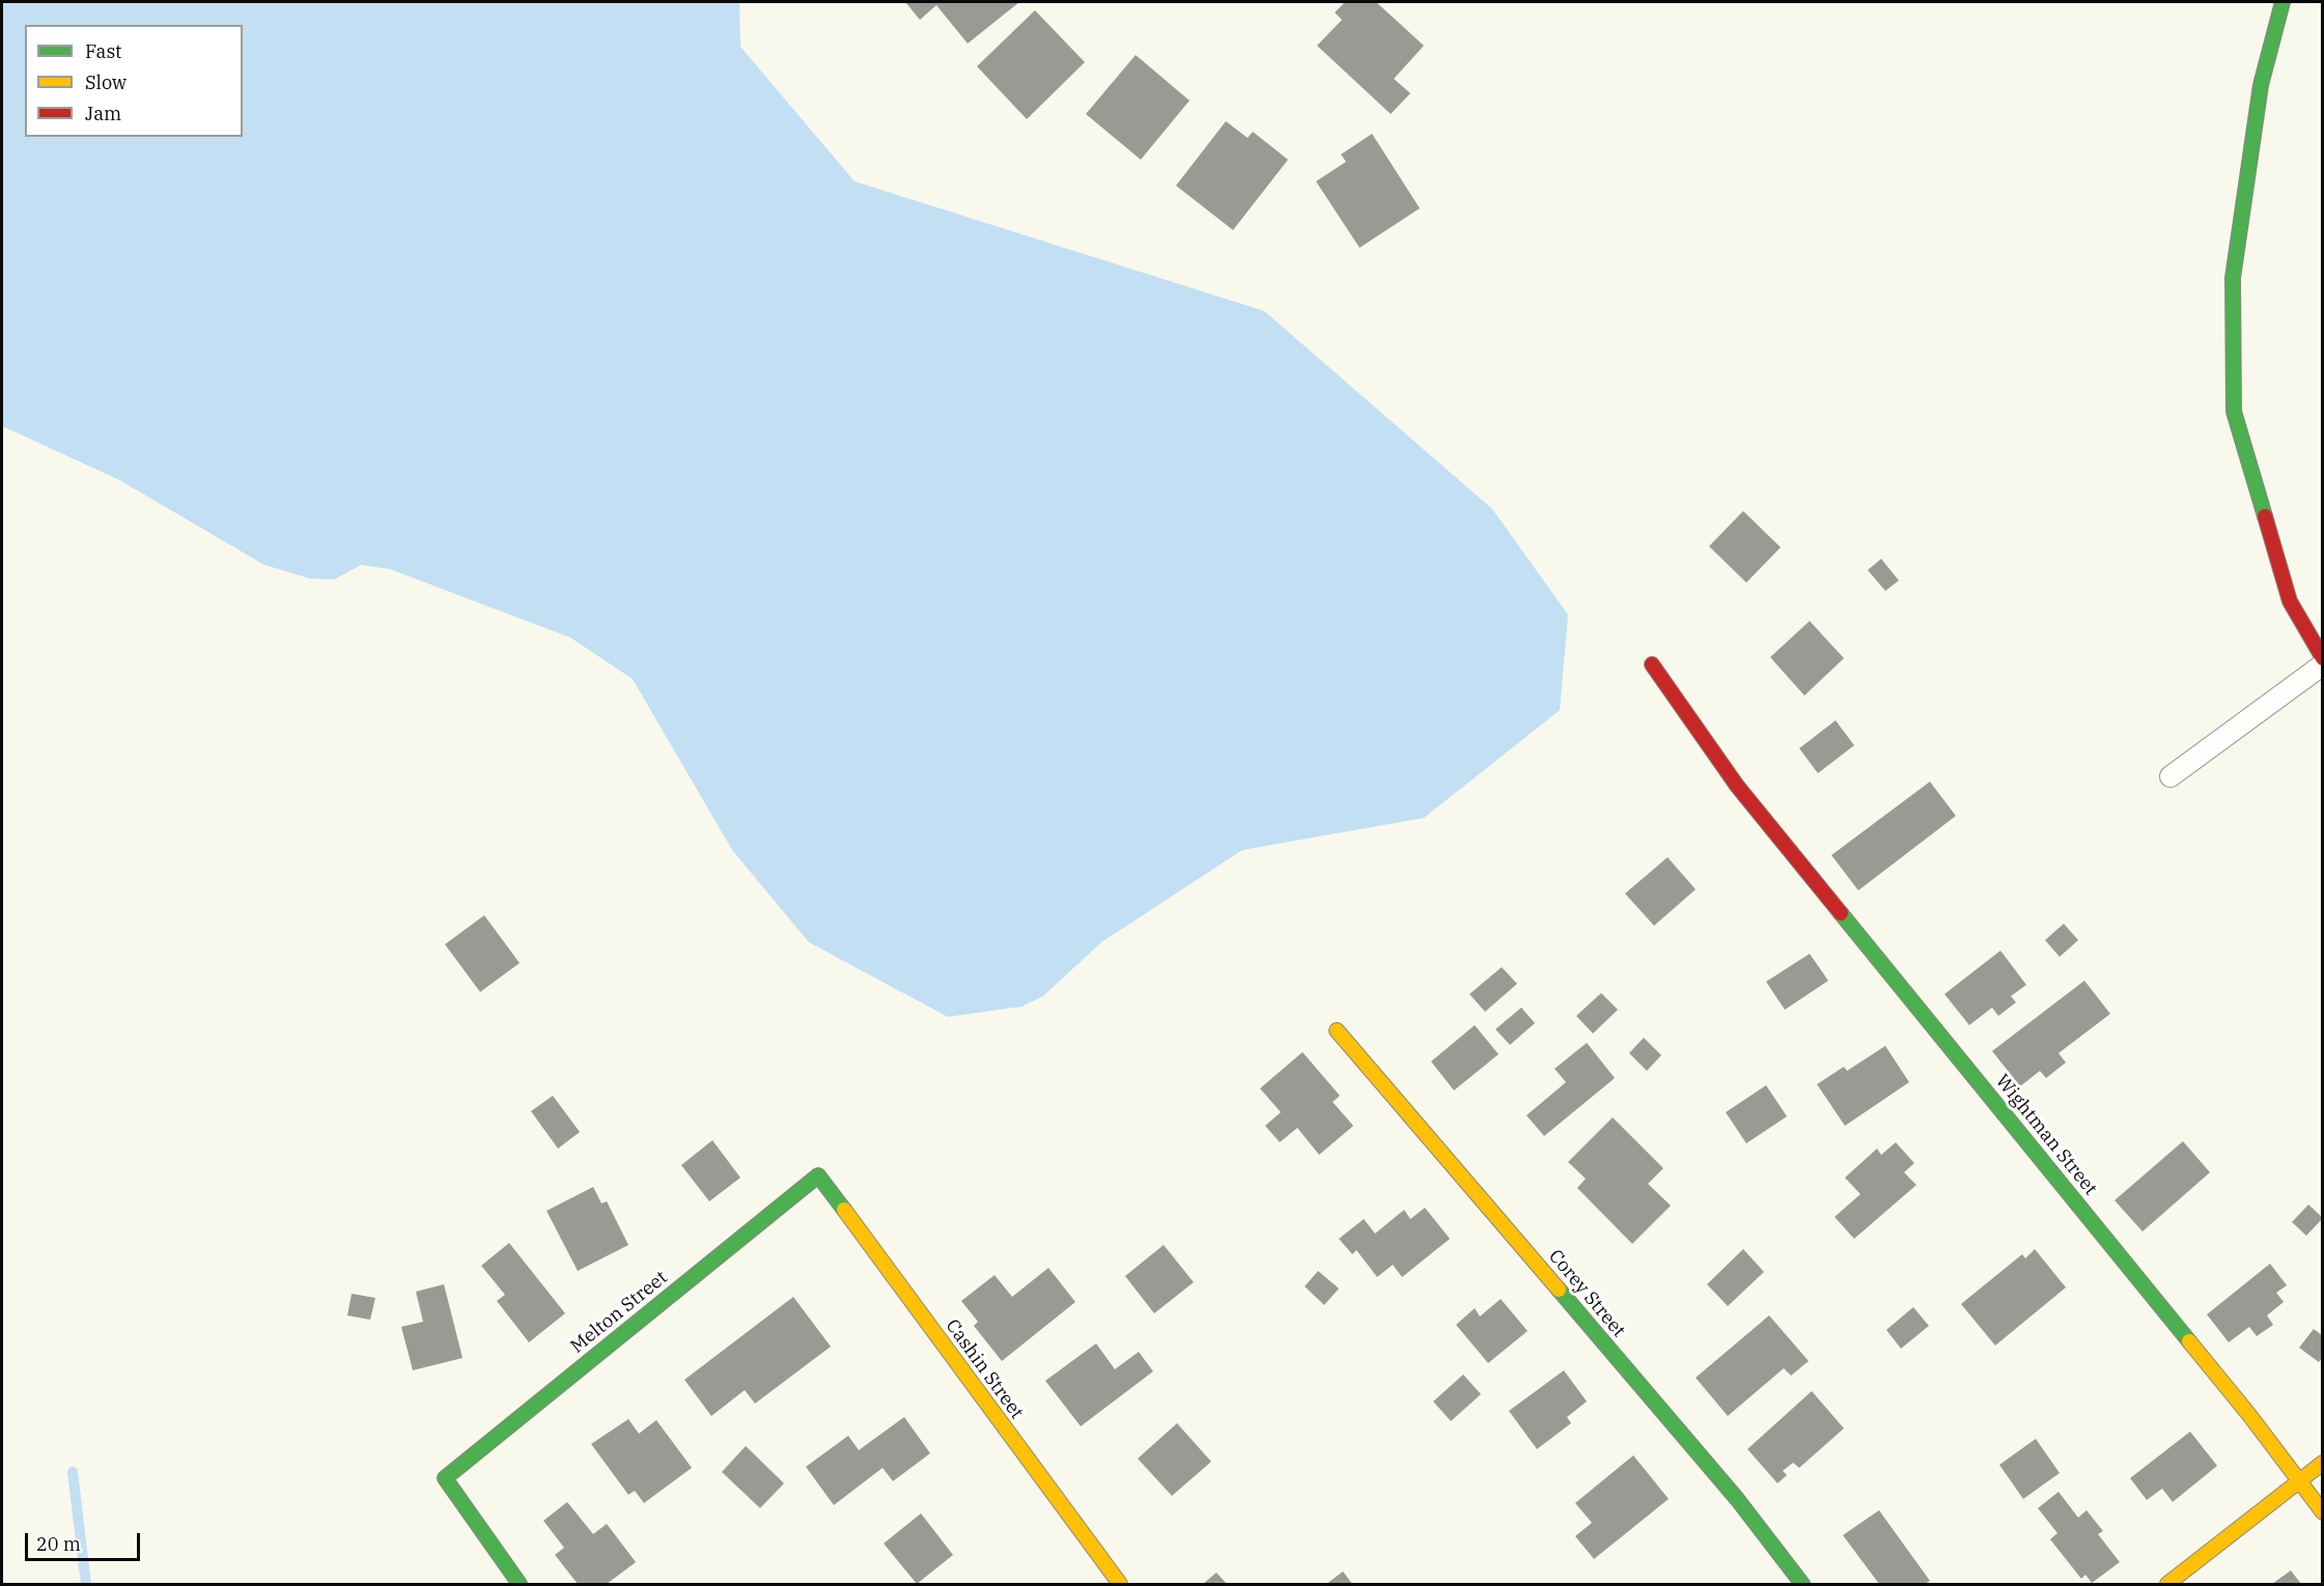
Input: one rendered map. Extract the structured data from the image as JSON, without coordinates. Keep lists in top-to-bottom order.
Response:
{
  "streets": {
    "street": [
      "Wightman Street",
      "Corey Street",
      "Melton Street",
      "Cashin Street"
    ]
  },
  "crossings": [
    ["Melton Street", "Cashin Street"]
  ],
  "legend": ["Fast", "Slow", "Jam"],
  "scale_bar": "20 m"
}
